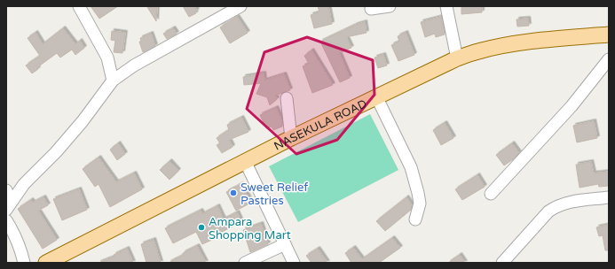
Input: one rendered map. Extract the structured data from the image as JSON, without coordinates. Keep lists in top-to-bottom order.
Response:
{
  "streets": {
    "main road": ["NASEKULA ROAD"]
  },
  "places": ["Sweet Relief Pastries", "Ampara Shopping Mart"]
}
